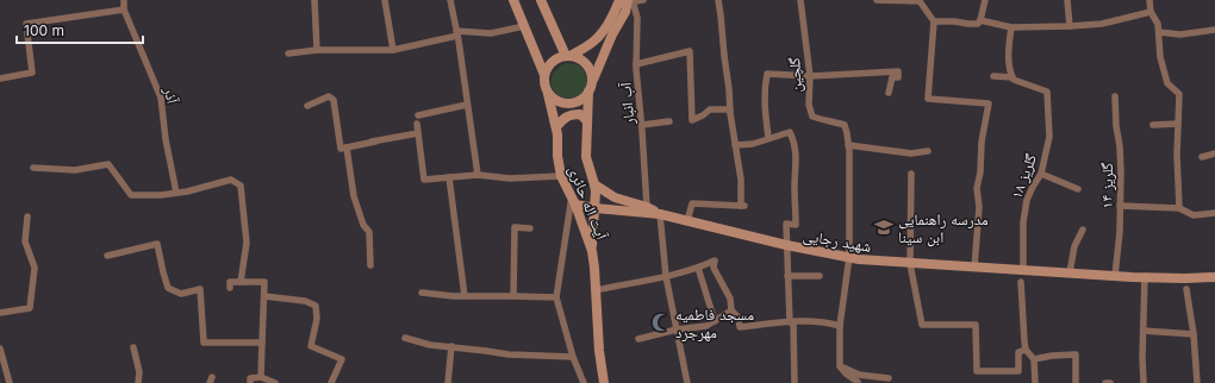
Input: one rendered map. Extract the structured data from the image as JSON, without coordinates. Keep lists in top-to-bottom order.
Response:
{
  "streets": {
    "street": [
      "گلچین",
      "آذر",
      "آب انبار",
      "گلریز ۱۸",
      "گلریز ۱۴",
      "آیت اله حائری",
      "شهید رجایی"
    ]
  },
  "crossings": [
    ["گلریز ۱۸", "شهید رجایی"],
    ["گلریز ۱۴", "شهید رجایی"]
  ],
  "places": {
    "school or university": ["مدرسه راهنمایی ابن سینا"],
    "mosque": ["مسجد فاطمیه مهرجرد"]
  },
  "scale_bar": "100 m"
}
